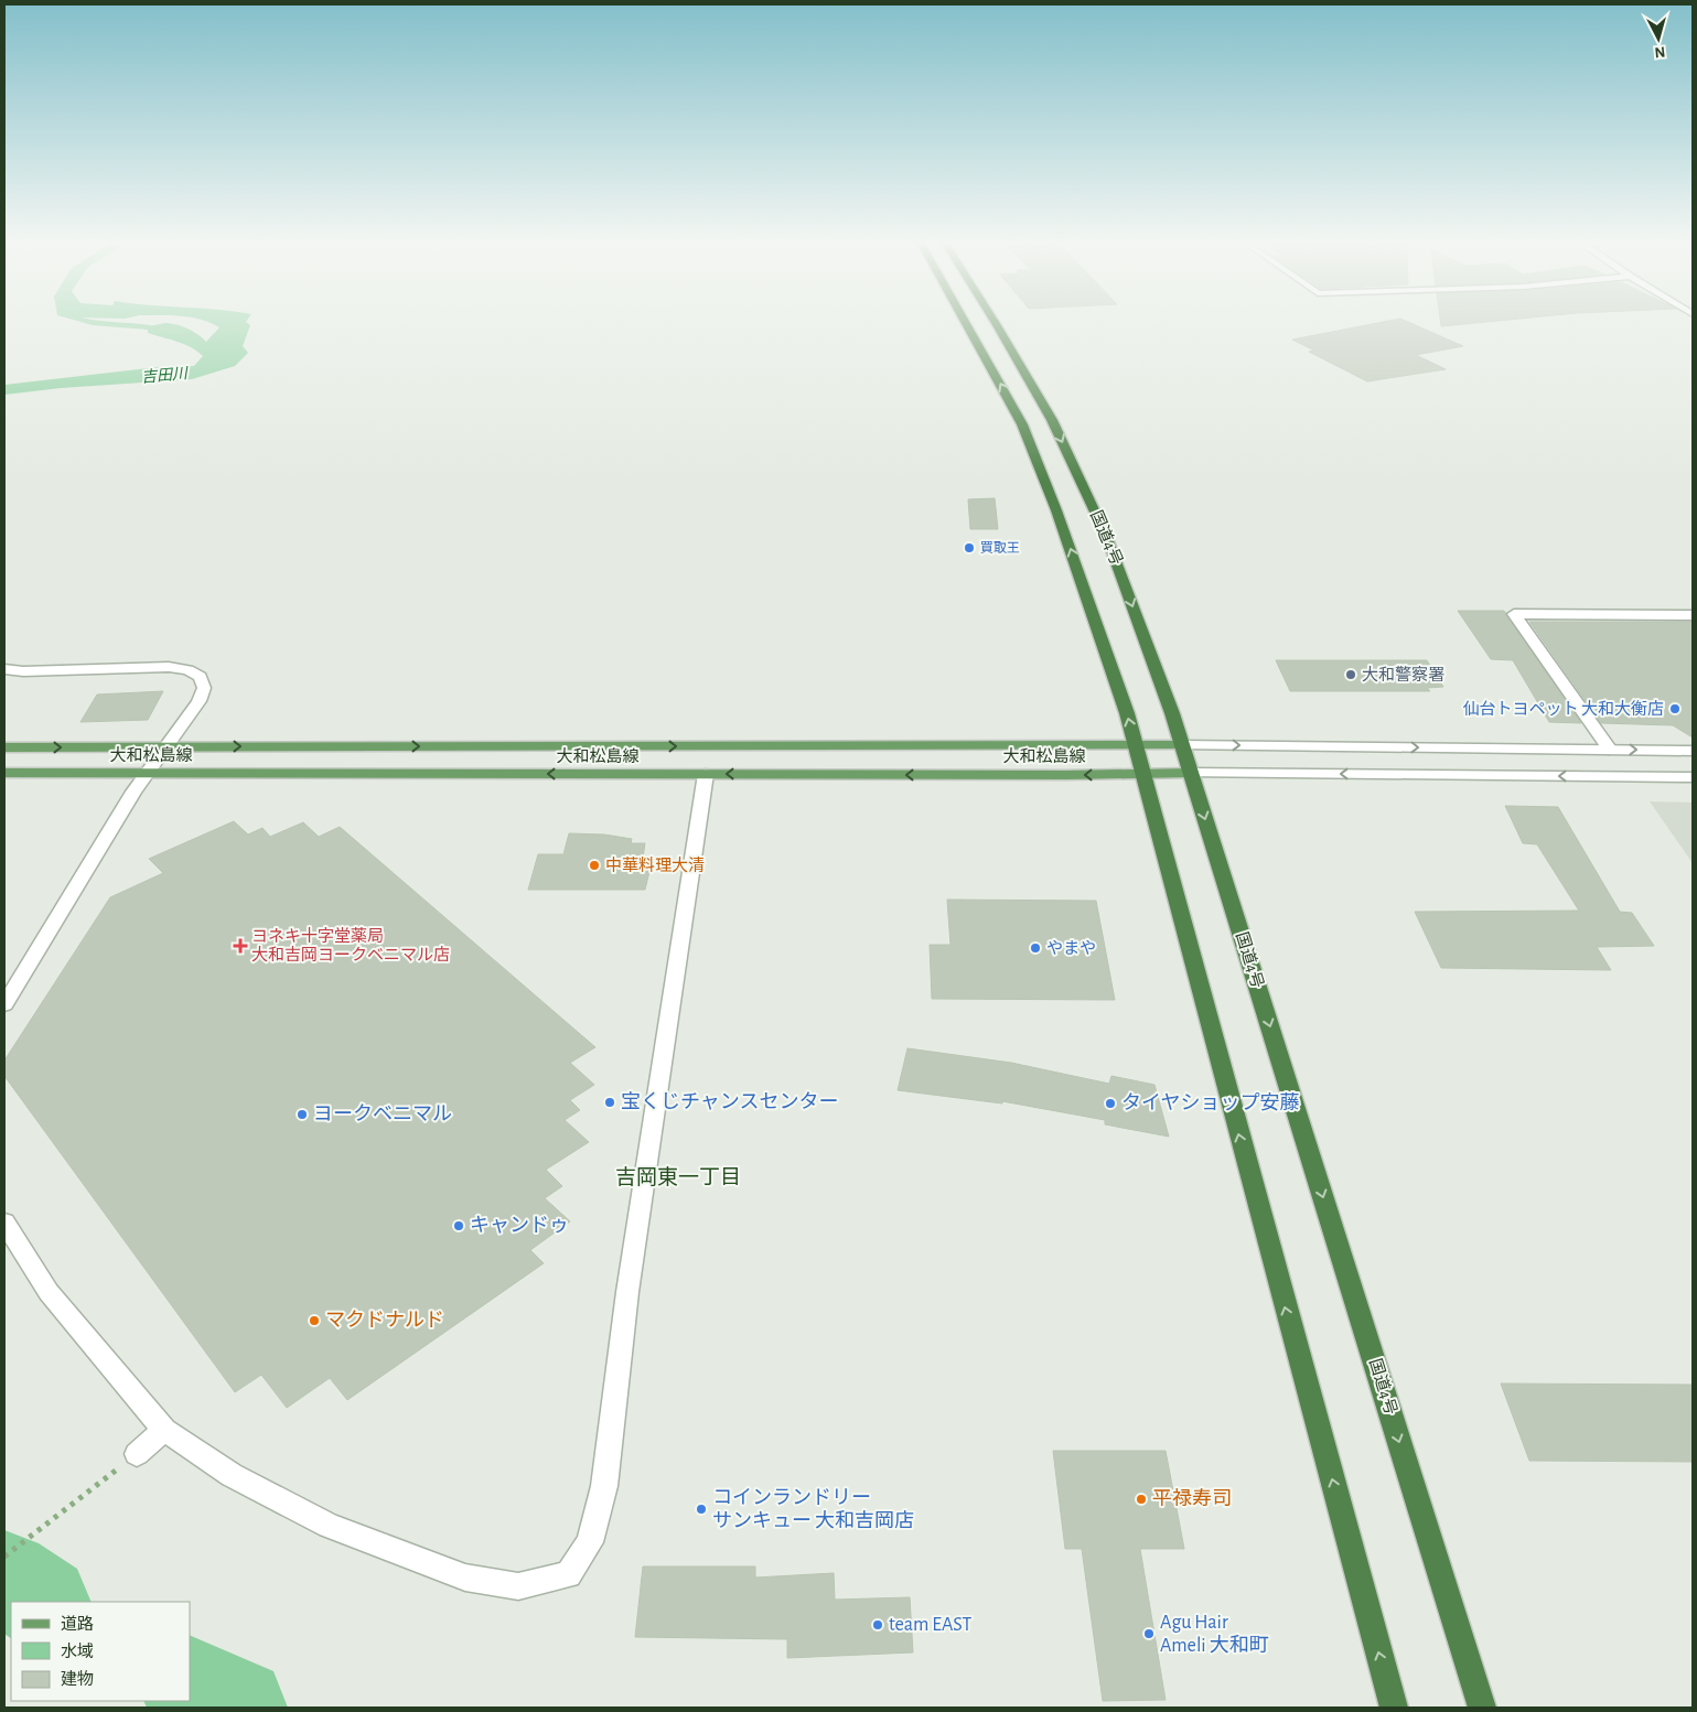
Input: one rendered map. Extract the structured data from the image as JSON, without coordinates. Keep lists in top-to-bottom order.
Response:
{
  "streets": {
    "highway": ["国道4号"],
    "main road": ["大和松島線"]
  },
  "crossings": [
    ["国道4号", "大和松島線"]
  ],
  "districts": ["吉岡東一丁目"],
  "water": ["吉田川"],
  "places": {
    "other": [
      "買取王",
      "大和警察署",
      "仙台トヨペット 大和大衡店",
      "中華料理大清",
      "やまや",
      "宝くじチャンスセンター",
      "タイヤショップ安藤",
      "ヨークベニマル",
      "キャンドゥ",
      "マクドナルド",
      "平禄寿司",
      "コインランドリー サンキュー 大和吉岡店",
      "team EAST",
      "Agu Hair Ameli 大和町"
    ],
    "health": ["ヨネキ十字堂薬局 大和吉岡ヨークベニマル店"]
  },
  "legend": ["道路", "水域", "建物"],
  "north": "bottom"
}
